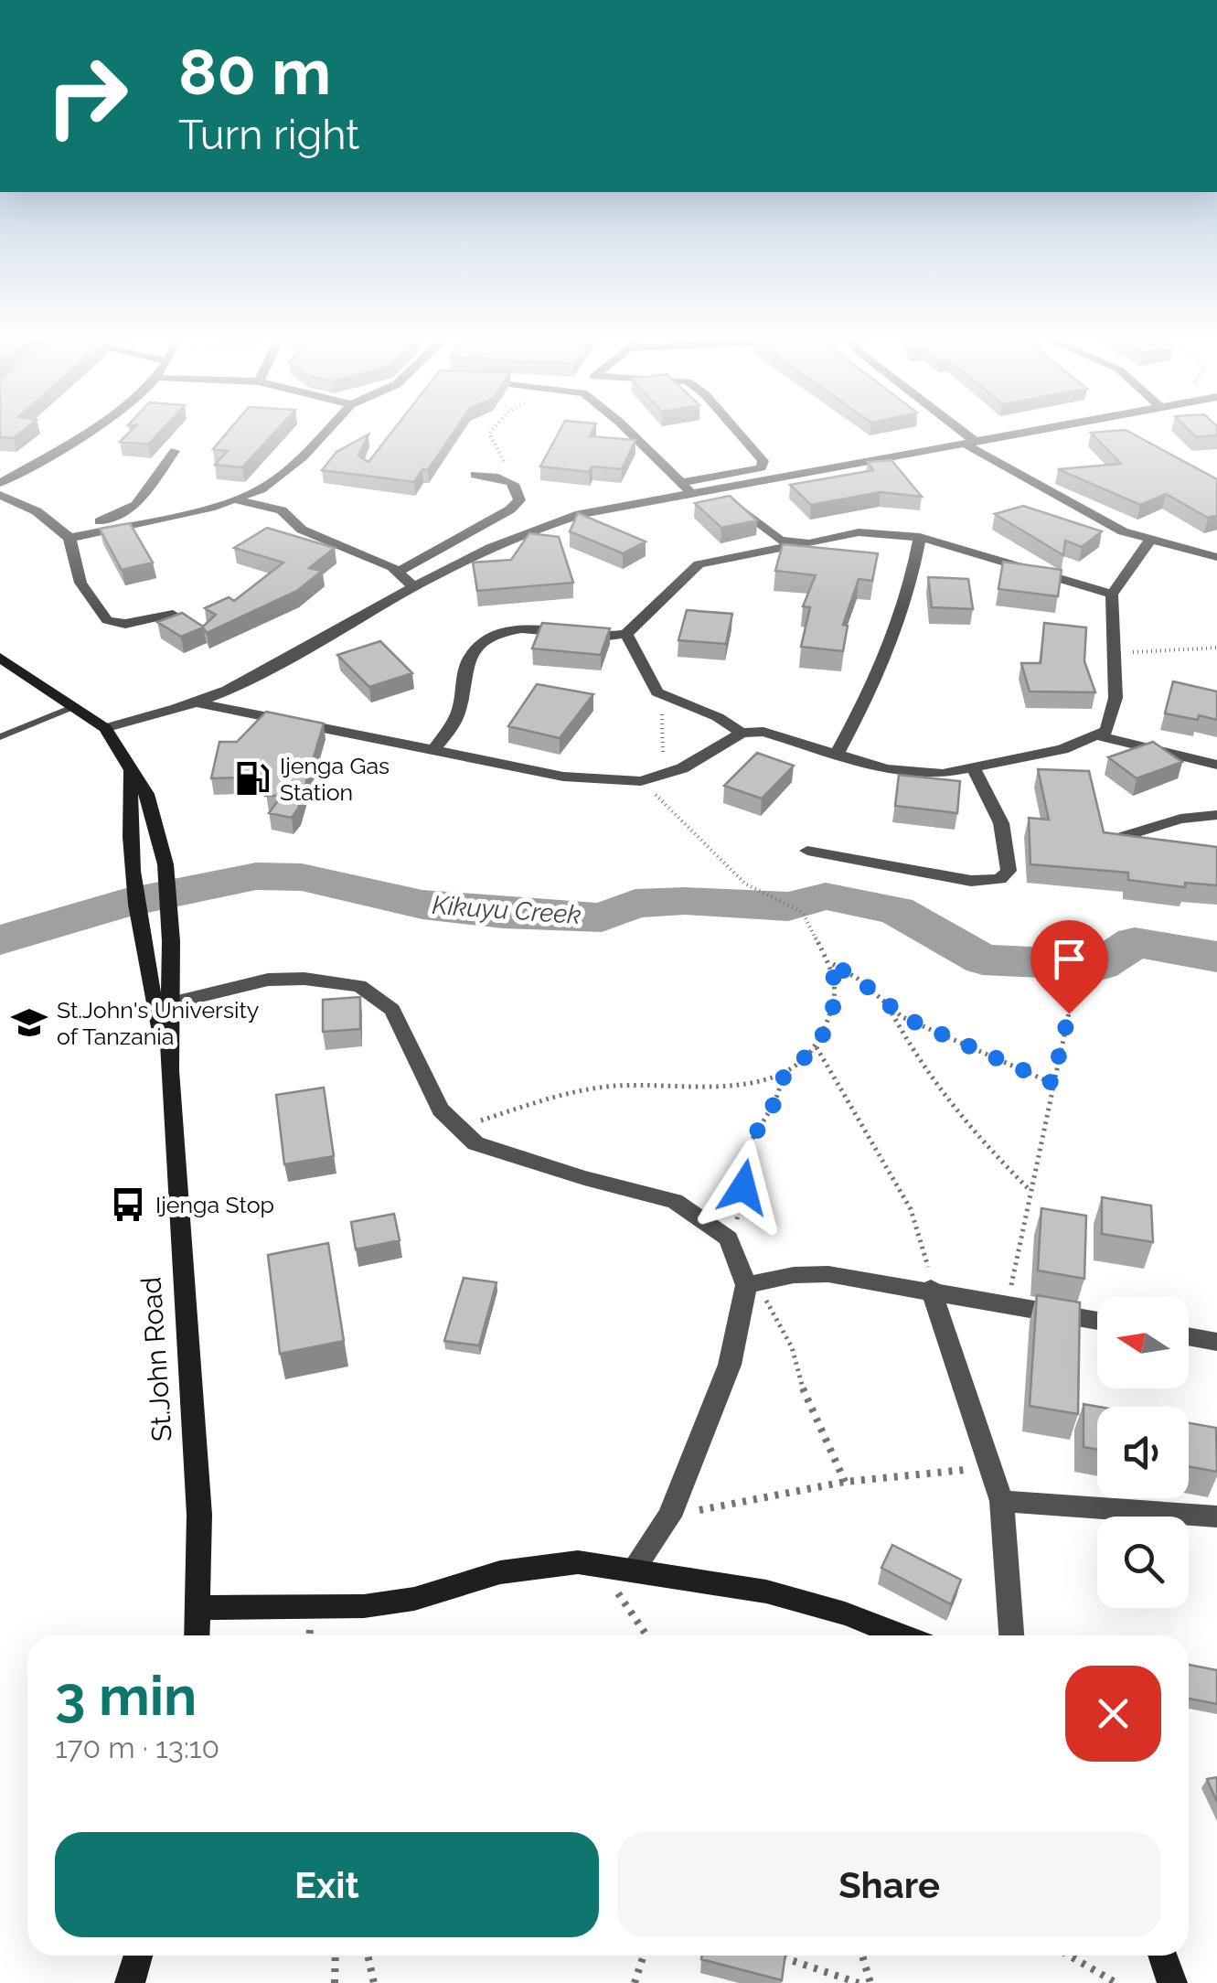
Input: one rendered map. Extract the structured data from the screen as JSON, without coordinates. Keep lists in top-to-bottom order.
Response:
{
  "streets": {
    "street": ["St.John Road"]
  },
  "water": ["Kikuyu Creek"],
  "places": {
    "fuel station": ["Ijenga Gas Station"],
    "school or university": ["St.John's University of Tanzania"],
    "bus stop": ["Ijenga Stop"]
  },
  "north": "left",
  "page": {
    "turn": ["80 m", "Turn right"],
    "heading": ["3 min", "170 m · 13:10"],
    "buttons": ["Exit", "Share"]
  }
}
